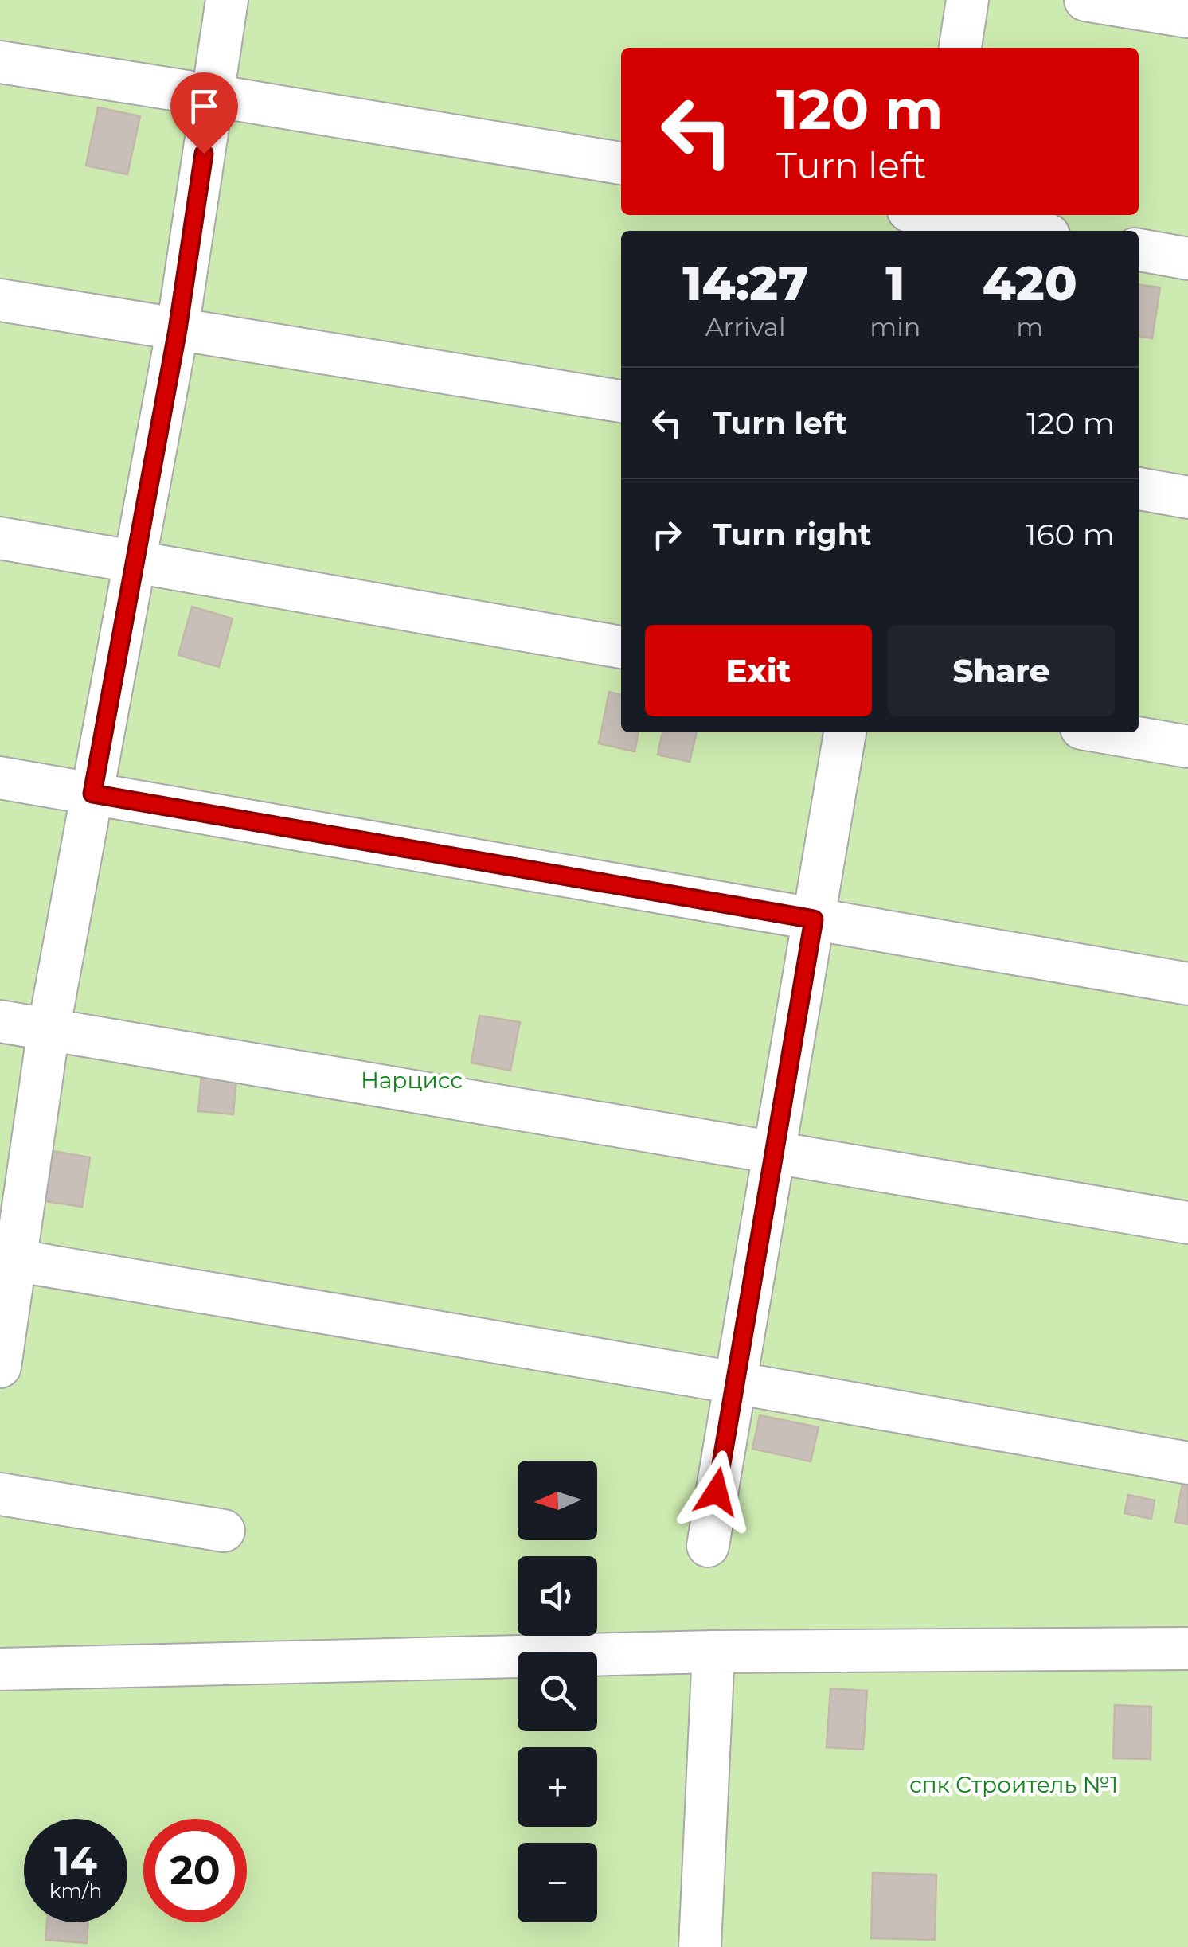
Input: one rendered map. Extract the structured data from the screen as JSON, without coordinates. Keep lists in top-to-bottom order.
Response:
{
  "parks": ["Нарцисс", "спк Строитель №1"],
  "north": "left",
  "page": {
    "turn": ["120 m", "Turn left"],
    "eta": [
      "14:27",
      "Arrival",
      "1",
      "min",
      "420",
      "m"
    ],
    "list": [
      {
        "name": "Turn left",
        "value": "120 m"
      },
      {
        "name": "Turn right",
        "value": "160 m"
      }
    ],
    "buttons": ["Exit", "Share"],
    "map_buttons": ["+", "−"],
    "speed": "14 km/h",
    "limit": "20"
  }
}
